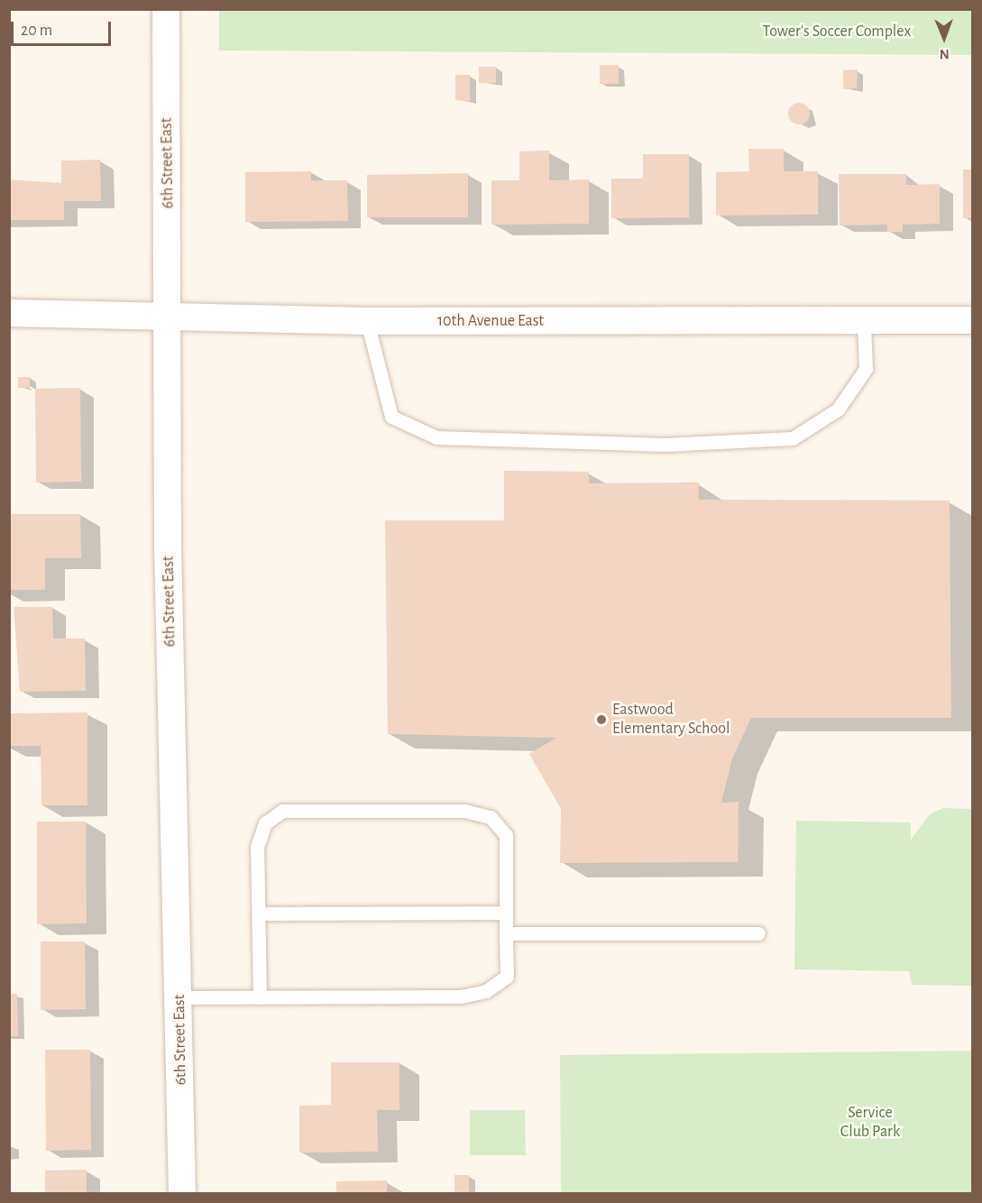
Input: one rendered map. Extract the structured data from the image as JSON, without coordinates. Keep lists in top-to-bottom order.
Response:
{
  "streets": {
    "street": ["6th Street East", "10th Avenue East"]
  },
  "crossings": [
    ["6th Street East", "10th Avenue East"]
  ],
  "parks": ["Tower's Soccer Complex", "Service Club Park"],
  "places": ["Eastwood Elementary School"],
  "scale_bar": "20 m",
  "north": "bottom"
}
